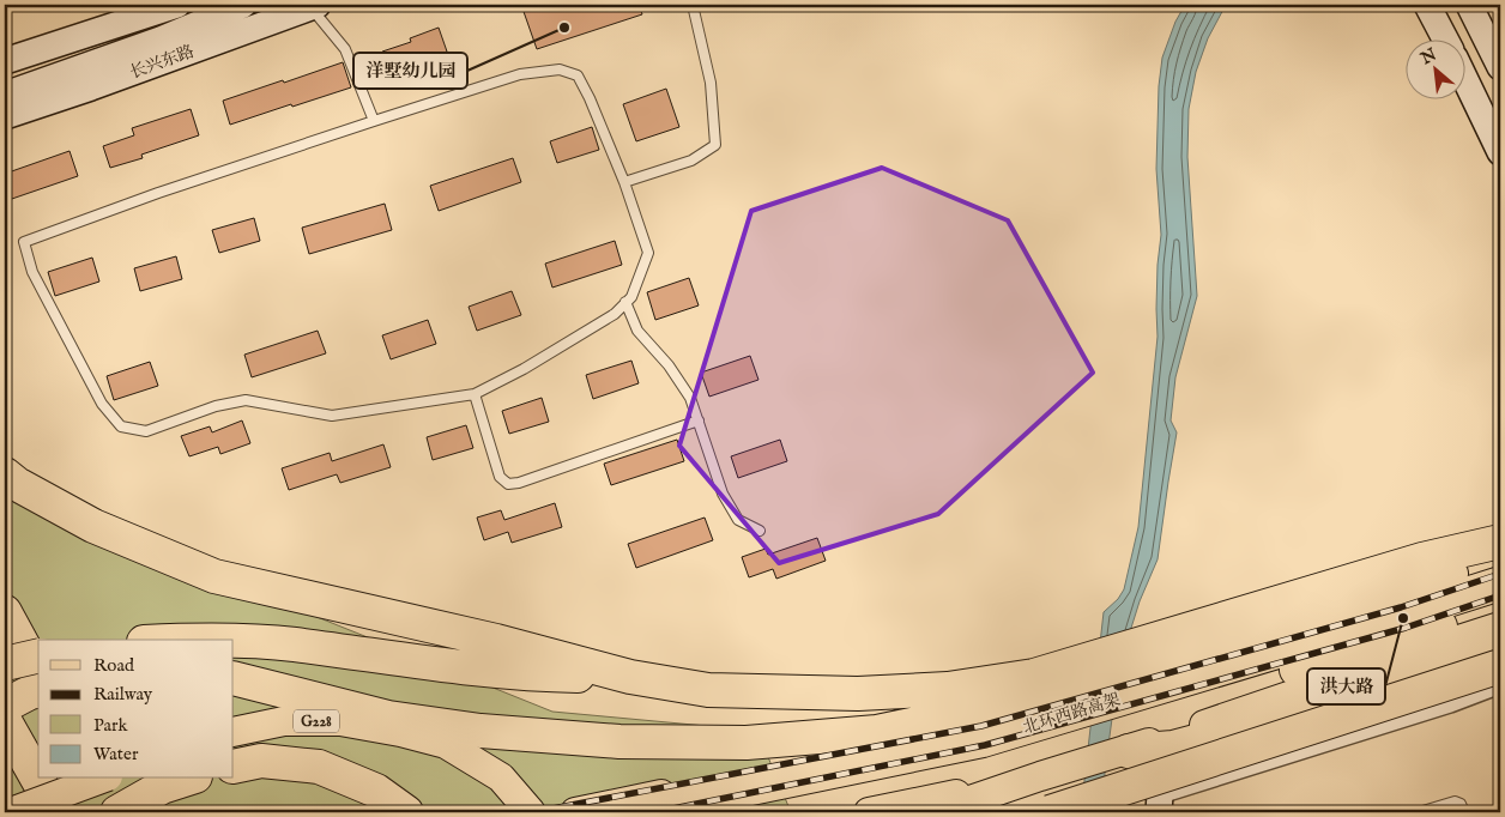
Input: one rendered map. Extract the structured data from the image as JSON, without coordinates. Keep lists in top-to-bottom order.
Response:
{
  "streets": {
    "highway": ["北环西路高架"],
    "main road": ["长兴东路", "G228"]
  },
  "places": ["洋墅幼儿园", "洪大路"],
  "legend": [
    "Road",
    "Railway",
    "Park",
    "Water"
  ],
  "north": "top left"
}
